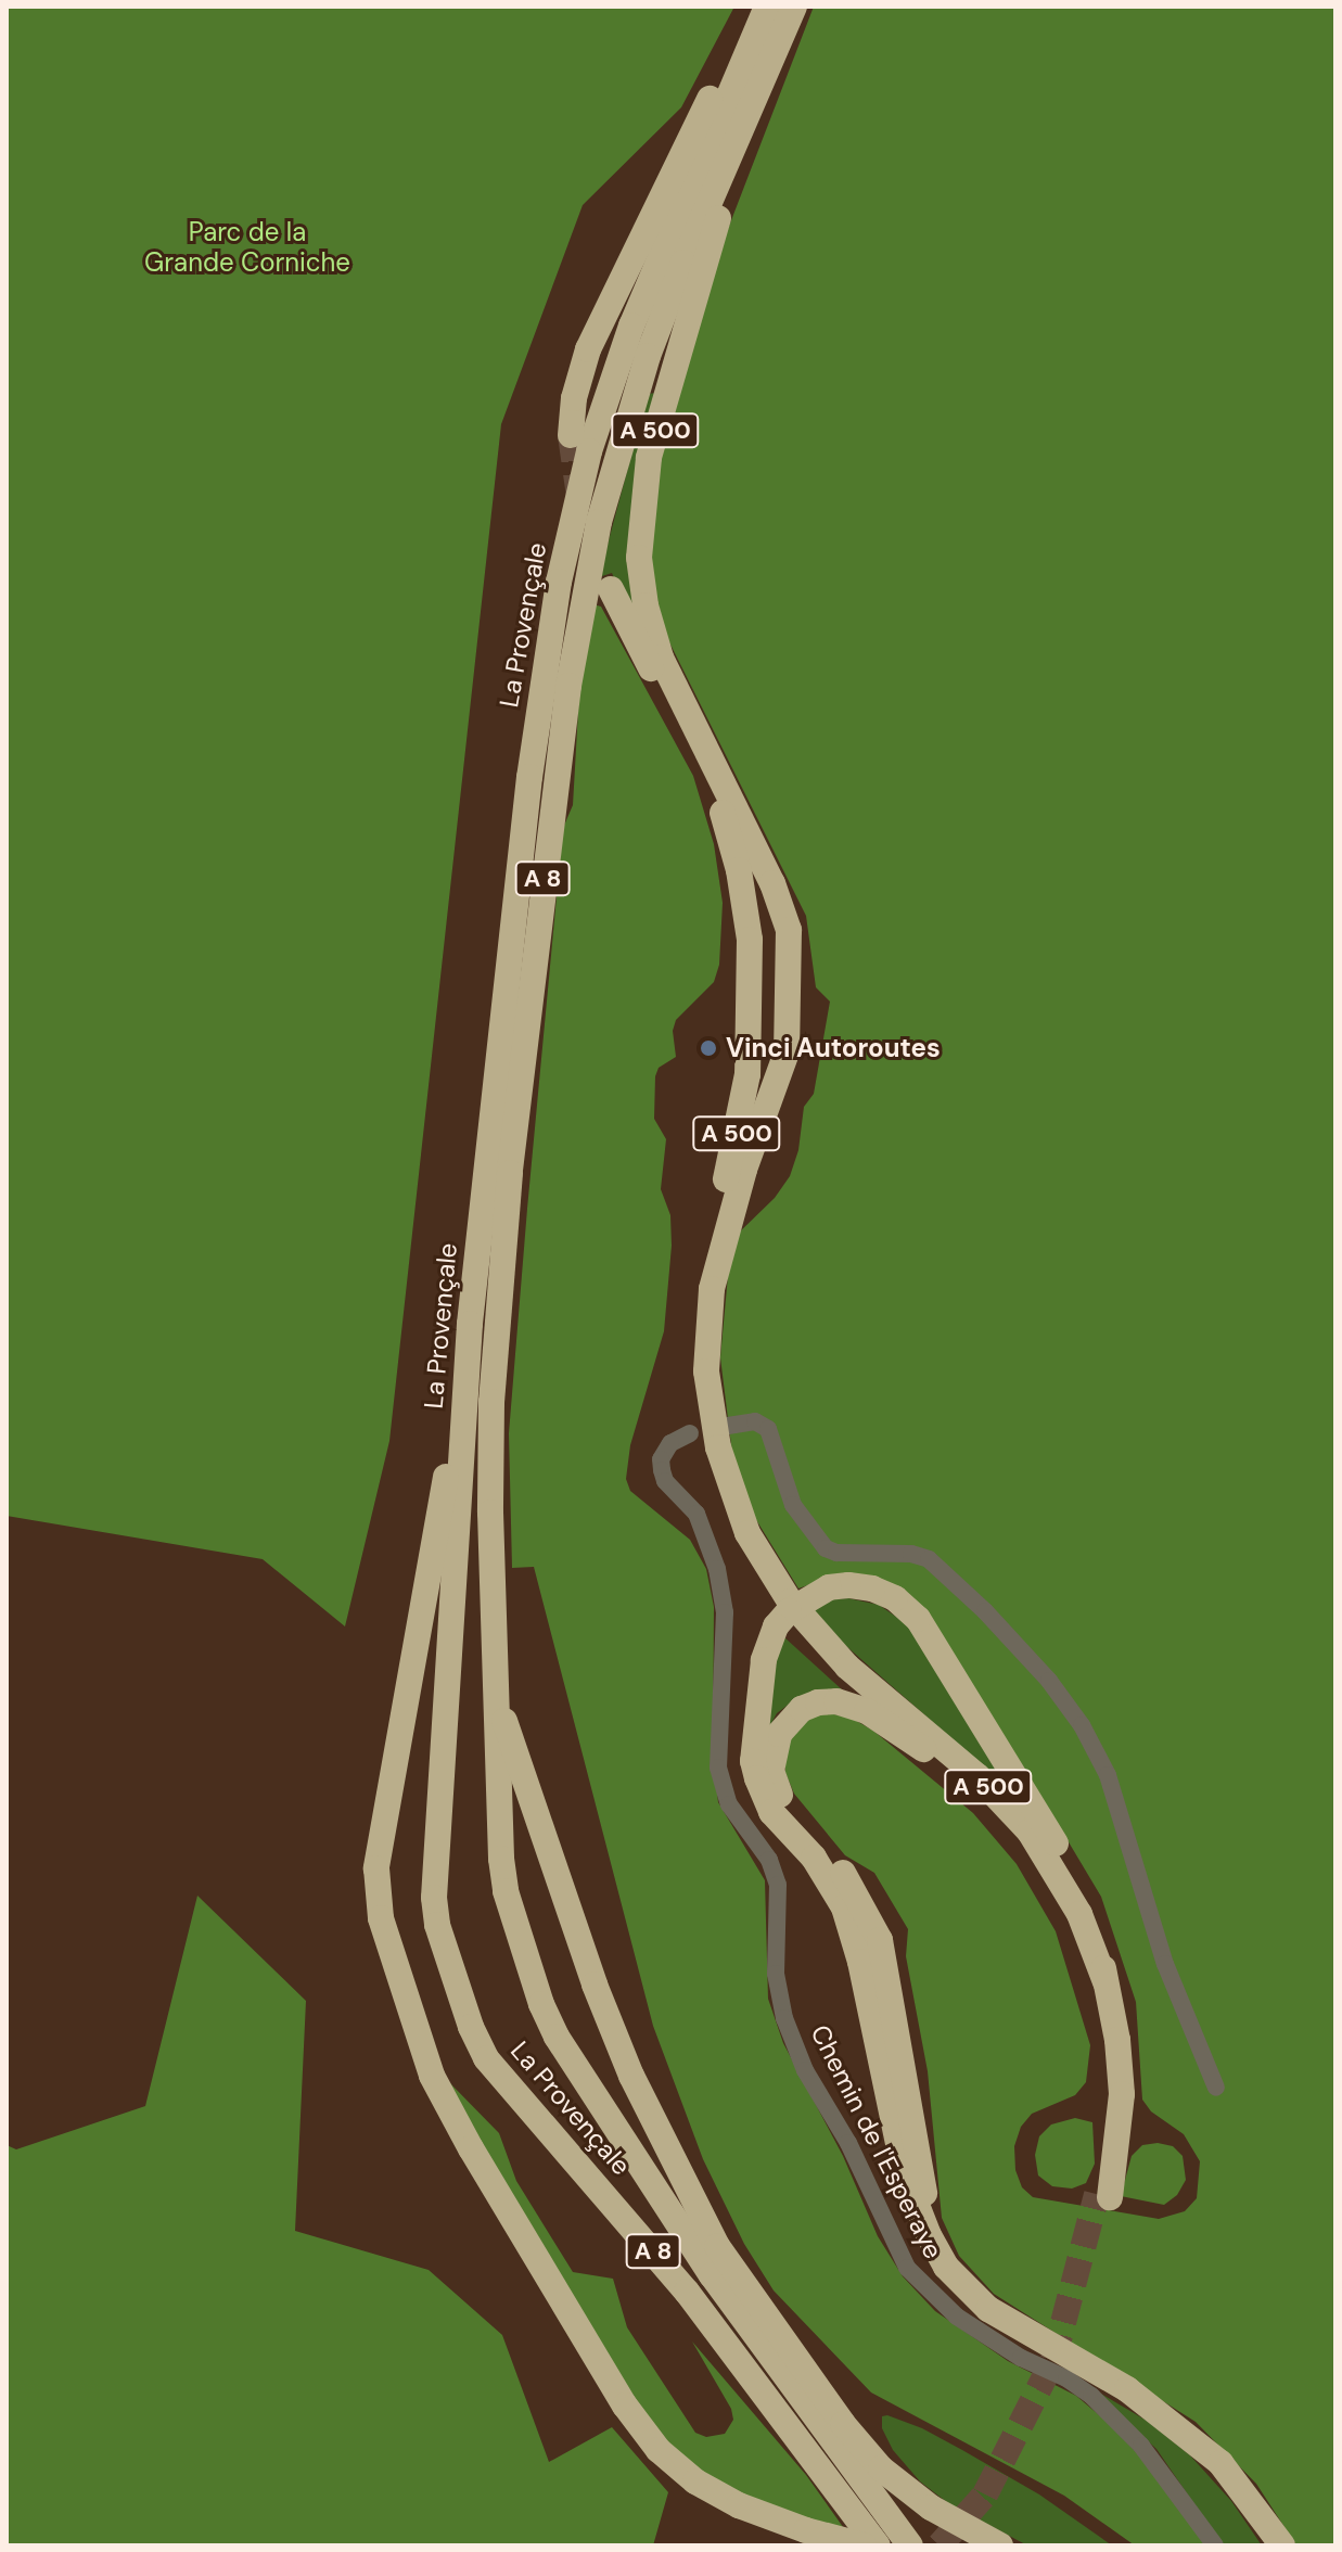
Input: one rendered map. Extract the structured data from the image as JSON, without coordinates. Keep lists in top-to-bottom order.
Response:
{
  "streets": {
    "highway": ["A 500", "La Provençale", "A 8"],
    "street": ["Chemin de l'Esperaye"]
  },
  "crossings": [
    ["A 500", "La Provençale"]
  ],
  "parks": ["Parc de la Grande Corniche"],
  "places": ["Vinci Autoroutes"]
}
